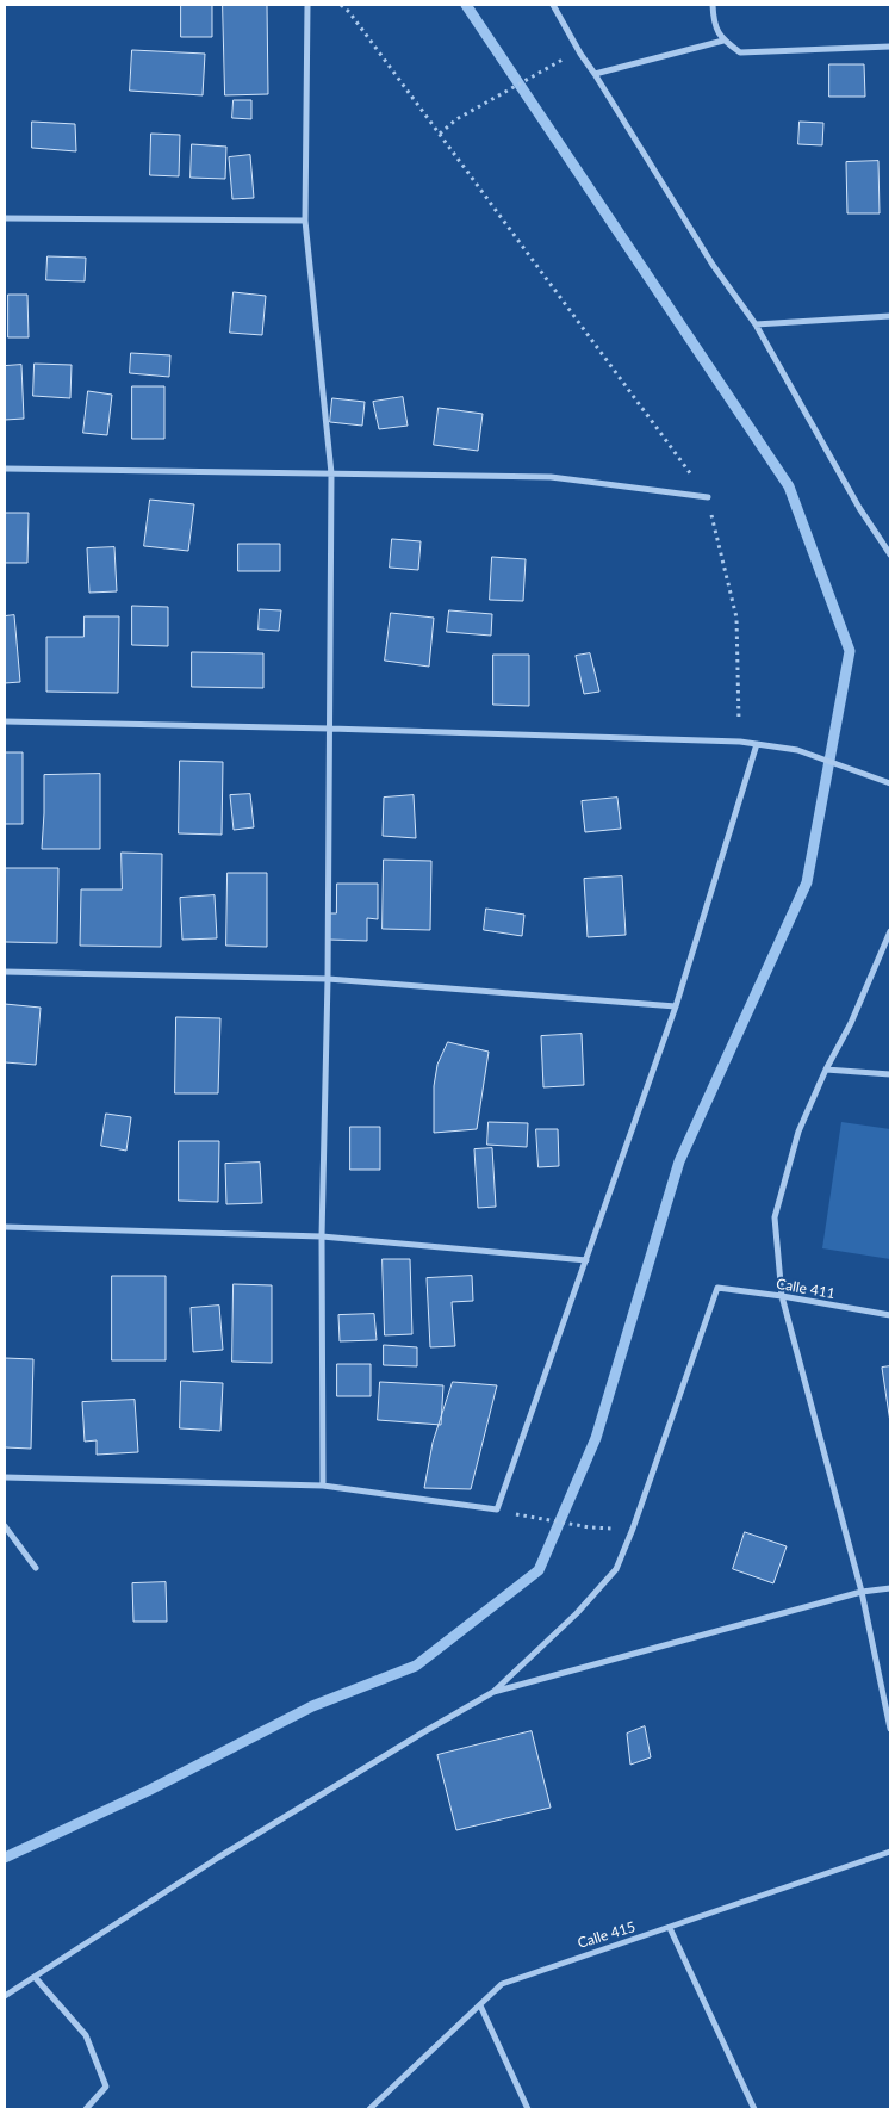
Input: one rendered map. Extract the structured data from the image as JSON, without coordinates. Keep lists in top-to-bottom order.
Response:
{
  "streets": {
    "street": ["Calle 411", "Calle 415"]
  }
}
